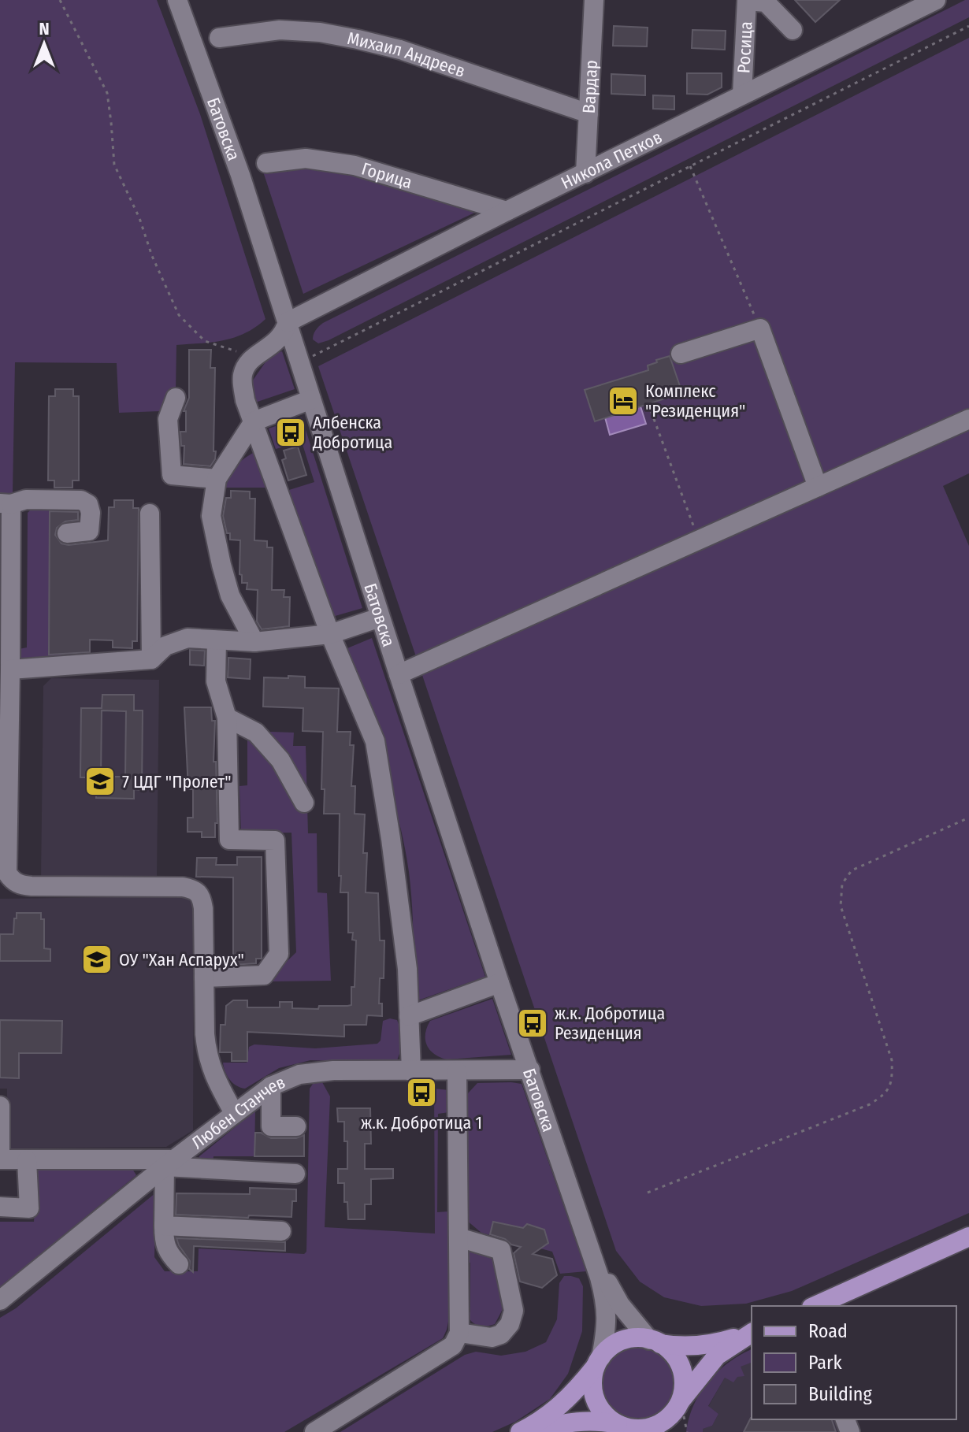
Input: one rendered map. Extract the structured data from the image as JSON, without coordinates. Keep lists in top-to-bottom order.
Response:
{
  "streets": {
    "street": [
      "Росица",
      "Михаил Андреев",
      "Вардар",
      "Батовска",
      "Никола Петков",
      "Горица",
      "Любен Станчев"
    ]
  },
  "crossings": [
    ["Росица", "Никола Петков"],
    ["Михаил Андреев", "Вардар"],
    ["Вардар", "Никола Петков"],
    ["Батовска", "Никола Петков"],
    ["Батовска", "Любен Станчев"],
    ["Никола Петков", "Горица"]
  ],
  "places": {
    "hotel": ["Комплекс \"Резиденция\""],
    "bus stop": ["Албенска Добротица", "ж.к. Добротица Резиденция", "ж.к. Добротица 1"],
    "school or university": ["7 ЦДГ \"Пролет\"", "ОУ \"Хан Аспарух\""]
  },
  "legend": ["Road", "Park", "Building"],
  "north": "top"
}
